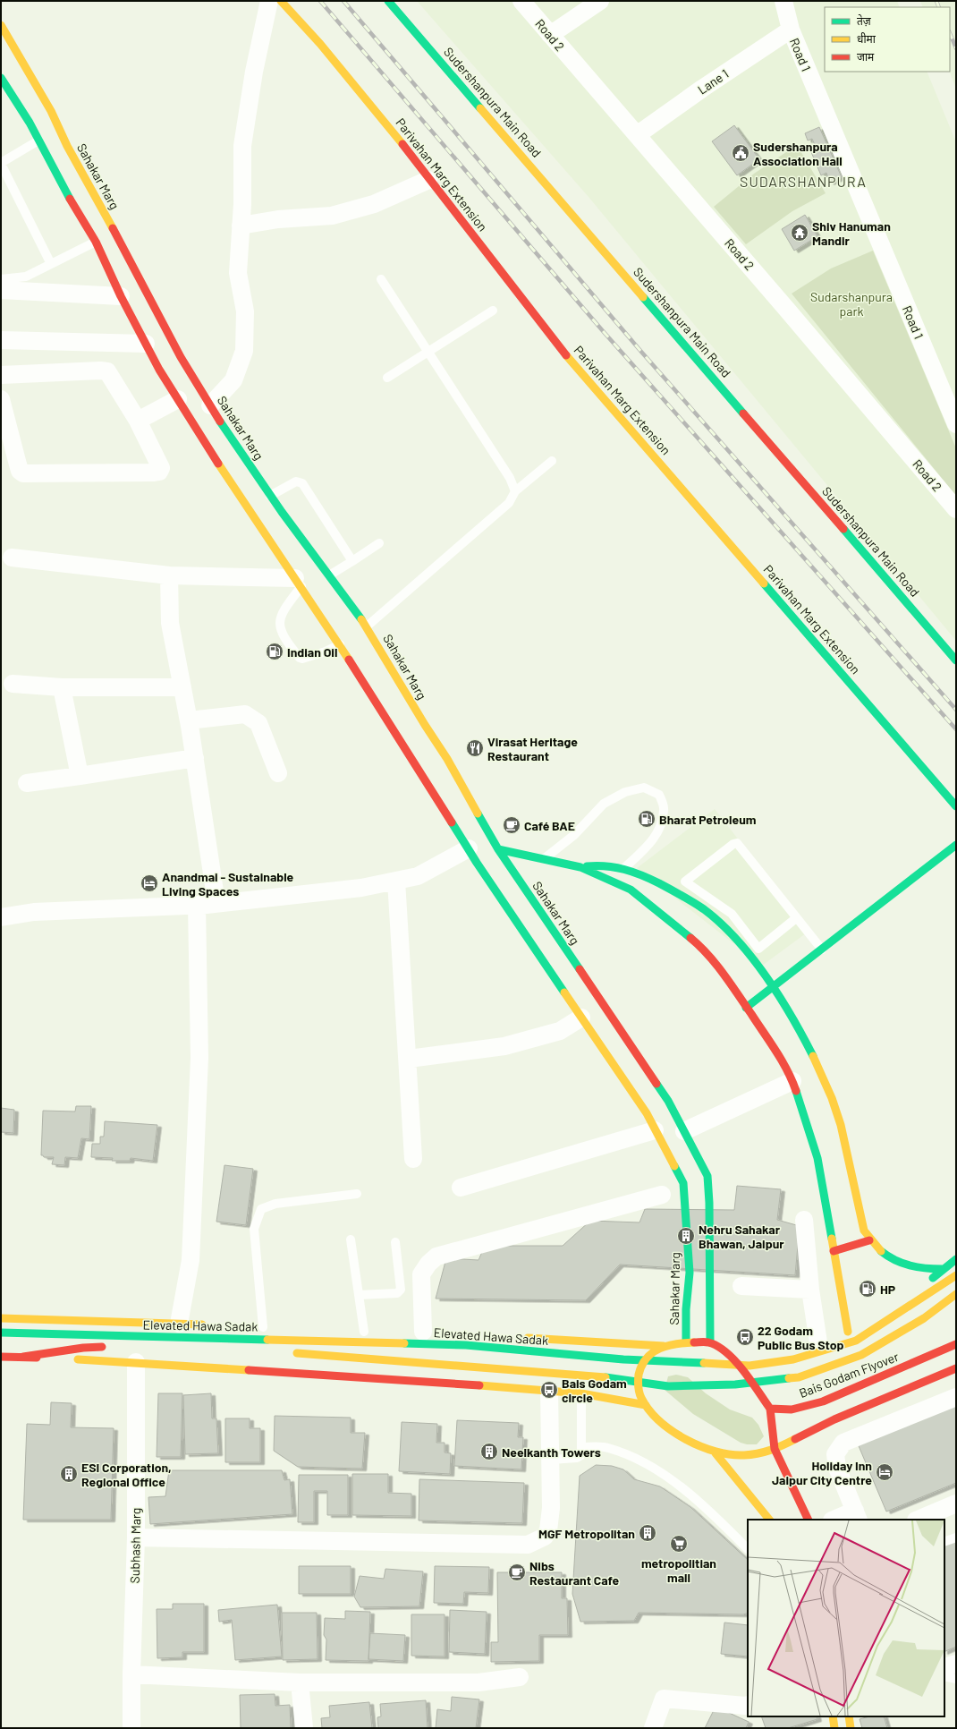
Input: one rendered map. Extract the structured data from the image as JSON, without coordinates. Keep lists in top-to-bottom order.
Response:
{
  "streets": {
    "street": [
      "Road 2",
      "Road 1",
      "Lane 1",
      "Sudershanpura Main Road",
      "Parivahan Marg Extension",
      "Sahakar Marg",
      "Elevated Hawa Sadak",
      "Bais Godam Flyover",
      "Subhash Marg"
    ]
  },
  "crossings": [
    ["Road 2", "Lane 1"],
    ["Road 1", "Lane 1"],
    ["Sahakar Marg", "Bais Godam Flyover"]
  ],
  "districts": ["SUDARSHANPURA"],
  "parks": ["Sudarshanpura park"],
  "places": {
    "public building": ["Sudershanpura Association Hall"],
    "temple": ["Shiv Hanuman Mandir"],
    "fuel station": ["Indian Oil", "Bharat Petroleum", "HP"],
    "restaurant": ["Virasat Heritage Restaurant"],
    "cafe": ["Café BAE", "Nibs Restaurant Cafe"],
    "hotel": ["Anandmai - Sustainable Living Spaces", "Holiday Inn Jaipur City Centre"],
    "building": [
      "Nehru Sahakar Bhawan, Jaipur",
      "Neelkanth Towers",
      "ESI Corporation, Regional Office",
      "MGF Metropolitan"
    ],
    "bus stop": ["22 Godam Public Bus Stop", "Bais Godam circle"],
    "supermarket": ["metropolitian mall"]
  },
  "legend": ["तेज़", "धीमा", "जाम"]
}
